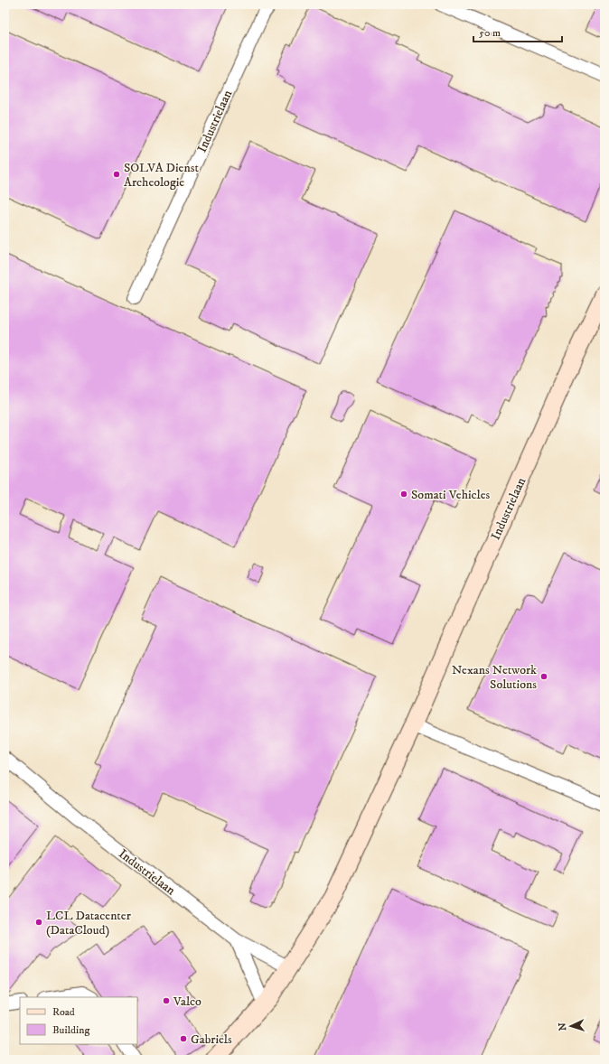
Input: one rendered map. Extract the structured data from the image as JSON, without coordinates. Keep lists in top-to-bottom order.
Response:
{
  "streets": {
    "street": ["Industrielaan"]
  },
  "places": [
    "SOLVA Dienst Archeologie",
    "Somati Vehicles",
    "Nexans Network Solutions",
    "LCL Datacenter (DataCloud)",
    "Valco",
    "Gabriels"
  ],
  "legend": ["Road", "Building"],
  "scale_bar": "50 m",
  "north": "left"
}
